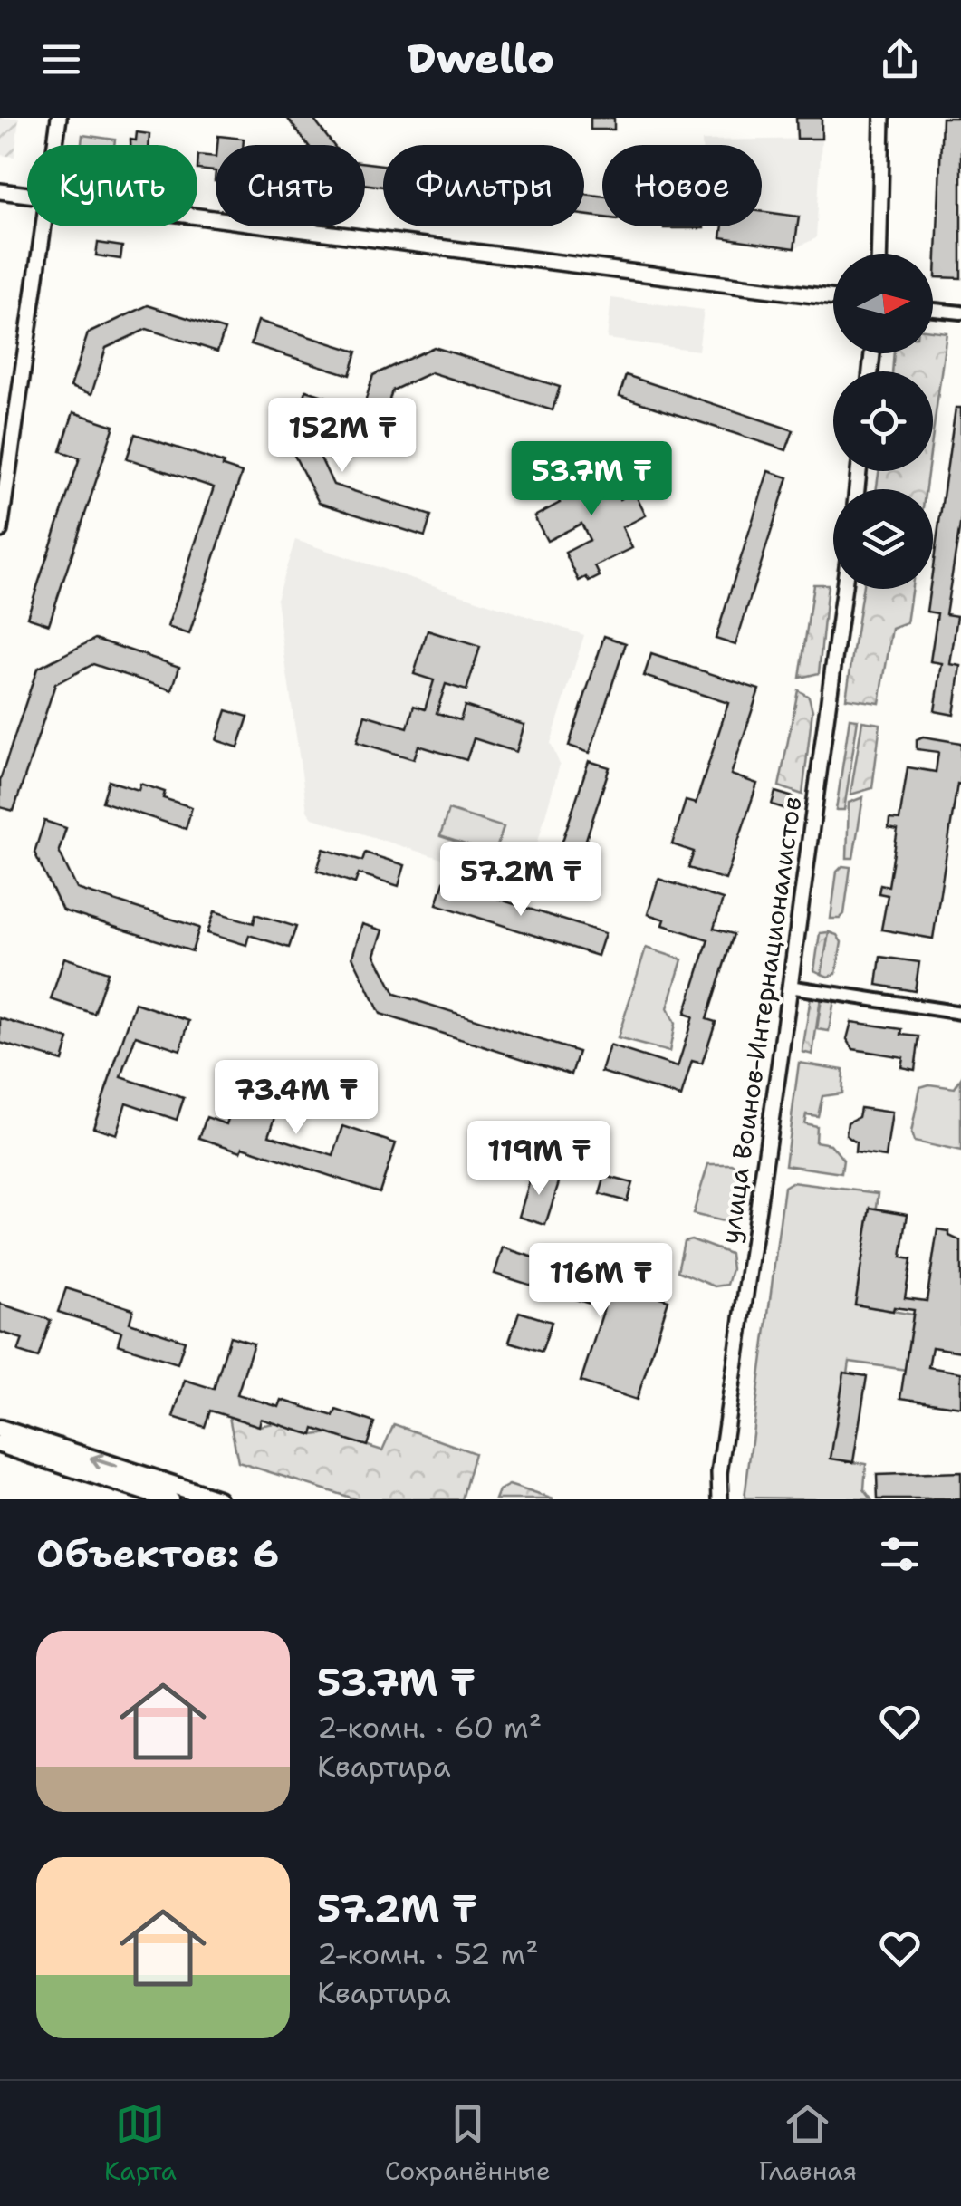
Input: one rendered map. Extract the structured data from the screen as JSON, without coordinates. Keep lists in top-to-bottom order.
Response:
{
  "streets": {
    "street": ["улица Воинов-Интернационалистов"]
  },
  "north": "right",
  "page": {
    "header": "Dwello",
    "chip": [
      "Купить",
      "Снять",
      "Фильтры",
      "Новое"
    ],
    "price": [
      "152M ₸",
      "53.7M ₸",
      "57.2M ₸",
      "73.4M ₸",
      "119M ₸",
      "116M ₸"
    ],
    "heading": "Объектов: 6",
    "list": [
      {
        "name": "53.7M ₸",
        "note": "2-комн. · 60 m² · Квартира"
      },
      {
        "name": "57.2M ₸",
        "note": "2-комн. · 52 m² · Квартира"
      }
    ],
    "tabs": ["Карта", "Сохранённые", "Главная"]
  }
}
